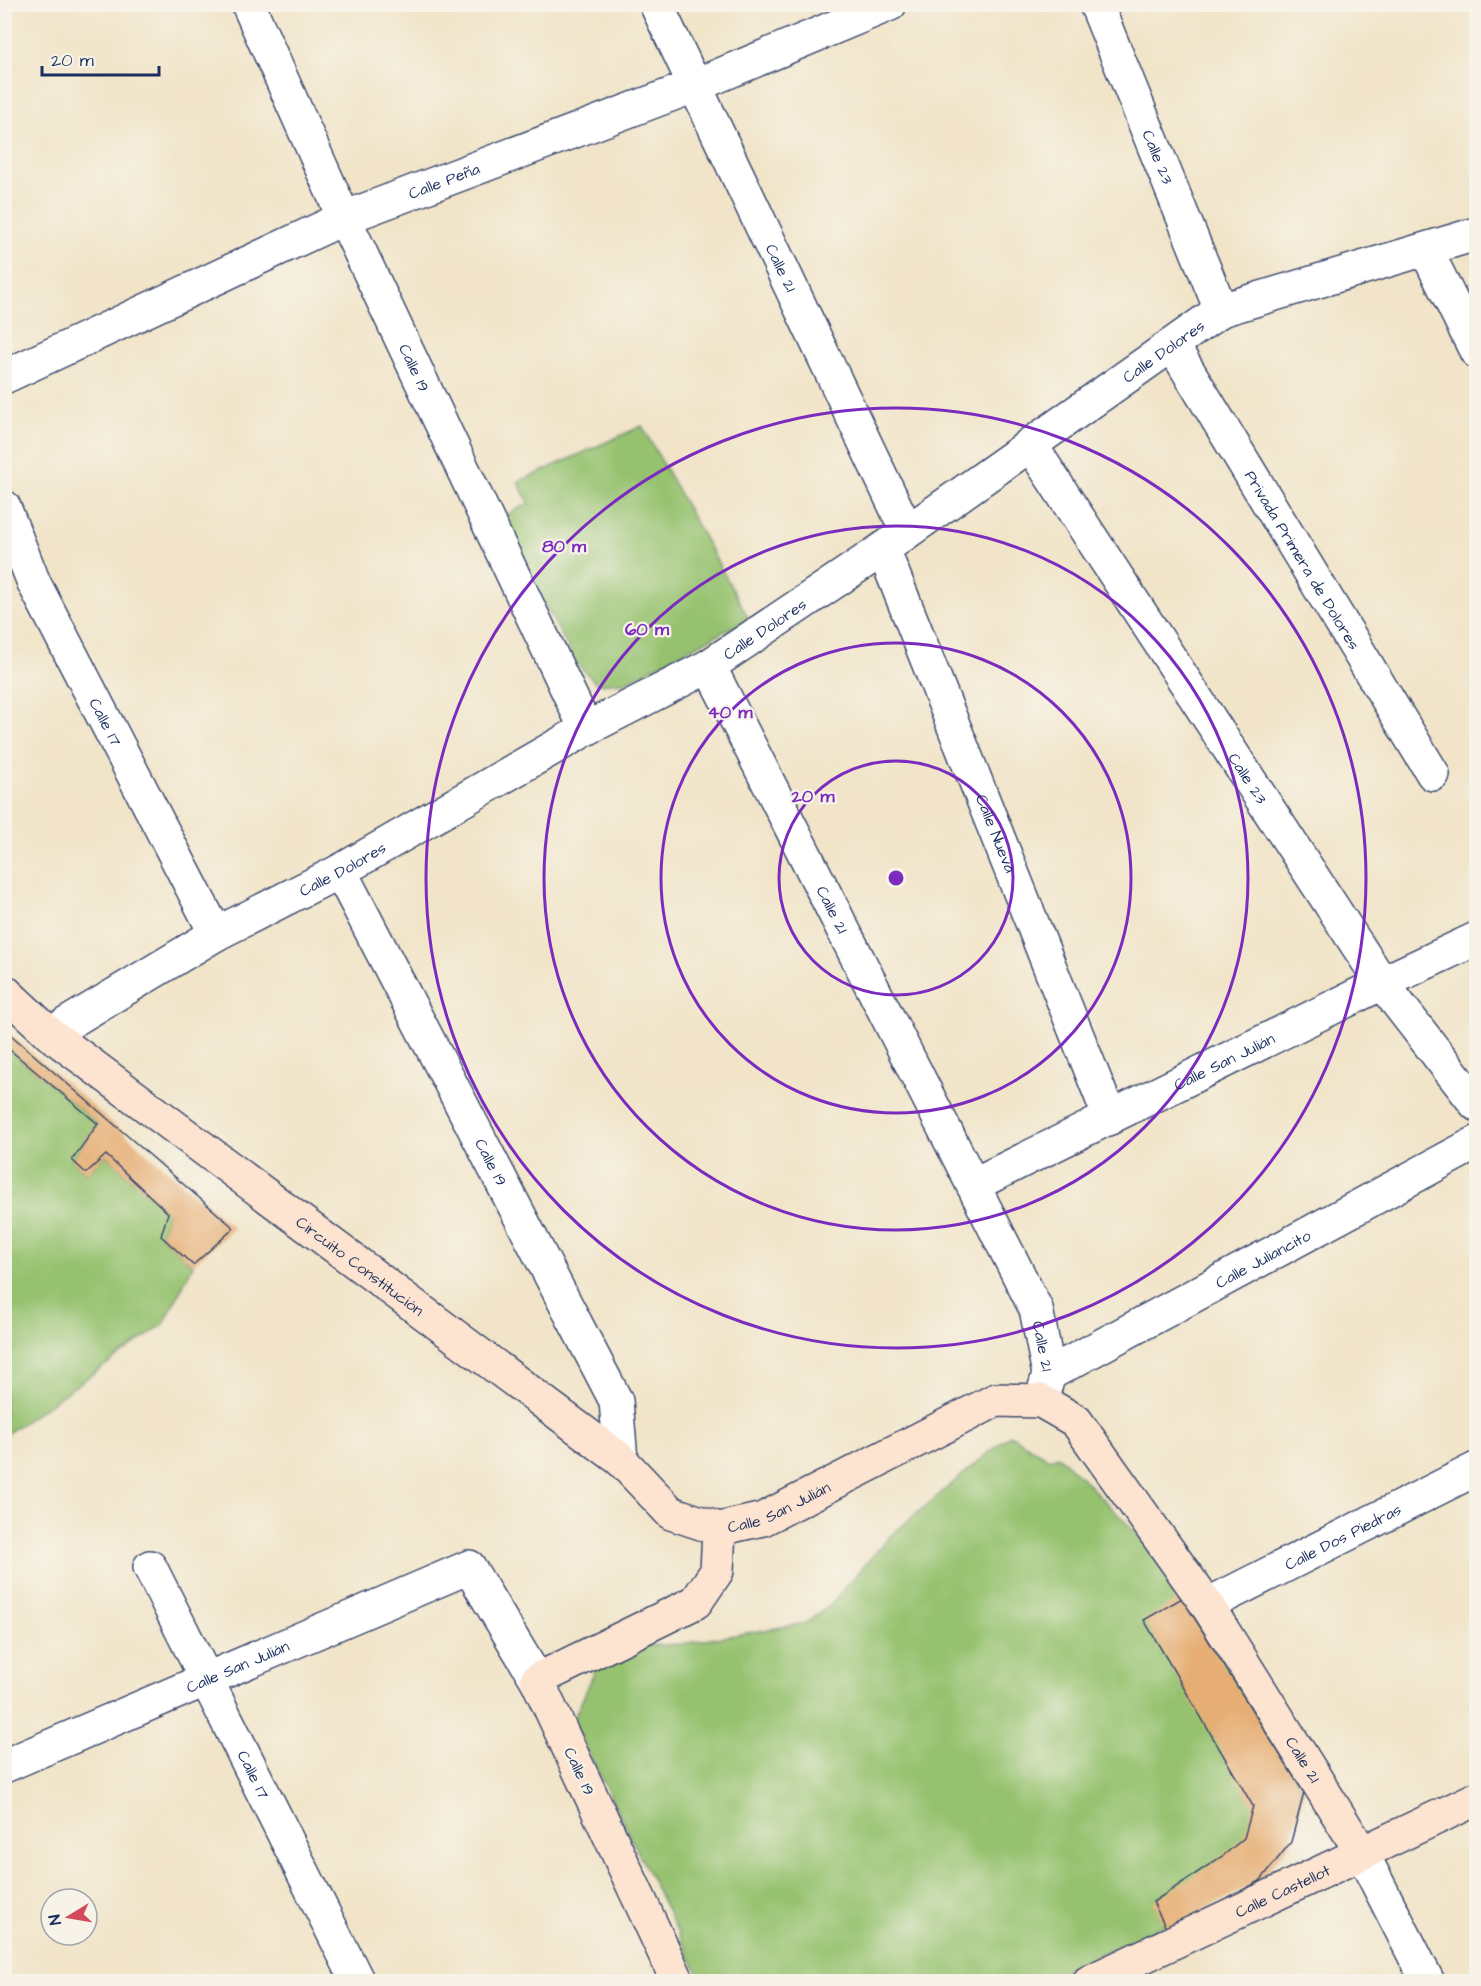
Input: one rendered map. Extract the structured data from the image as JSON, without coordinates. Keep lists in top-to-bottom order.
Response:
{
  "streets": {
    "main road": [
      "Calle 21",
      "Calle 19",
      "Calle San Julián",
      "Circuito Constitución",
      "Calle Castellot"
    ],
    "street": [
      "Calle 23",
      "Calle Peña",
      "Calle Dolores",
      "Privada Primera de Dolores",
      "Calle 17",
      "Calle Nueva",
      "Calle Juliancito",
      "Calle Dos Piedras"
    ]
  },
  "crossings": [
    ["Calle 23", "Calle Dolores"],
    ["Calle 23", "Calle San Julián"],
    ["Calle Peña", "Calle 21"],
    ["Calle Peña", "Calle 19"],
    ["Calle 21", "Calle Dolores"],
    ["Calle 21", "Calle Nueva"],
    ["Calle 21", "Calle San Julián"],
    ["Calle 21", "Calle Juliancito"],
    ["Calle 21", "Calle Dos Piedras"],
    ["Calle 21", "Calle Castellot"],
    ["Calle Dolores", "Calle 19"],
    ["Calle Dolores", "Privada Primera de Dolores"],
    ["Calle Dolores", "Calle 17"],
    ["Calle Dolores", "Calle Nueva"],
    ["Calle Dolores", "Circuito Constitución"],
    ["Calle 19", "Calle San Julián"],
    ["Calle 19", "Circuito Constitución"],
    ["Calle 17", "Calle San Julián"],
    ["Calle Nueva", "Calle San Julián"],
    ["Calle San Julián", "Calle Juliancito"],
    ["Calle San Julián", "Circuito Constitución"]
  ],
  "scale_bar": "20 m",
  "north": "left",
  "rings": [
    "80 m",
    "60 m",
    "40 m",
    "20 m"
  ]
}
